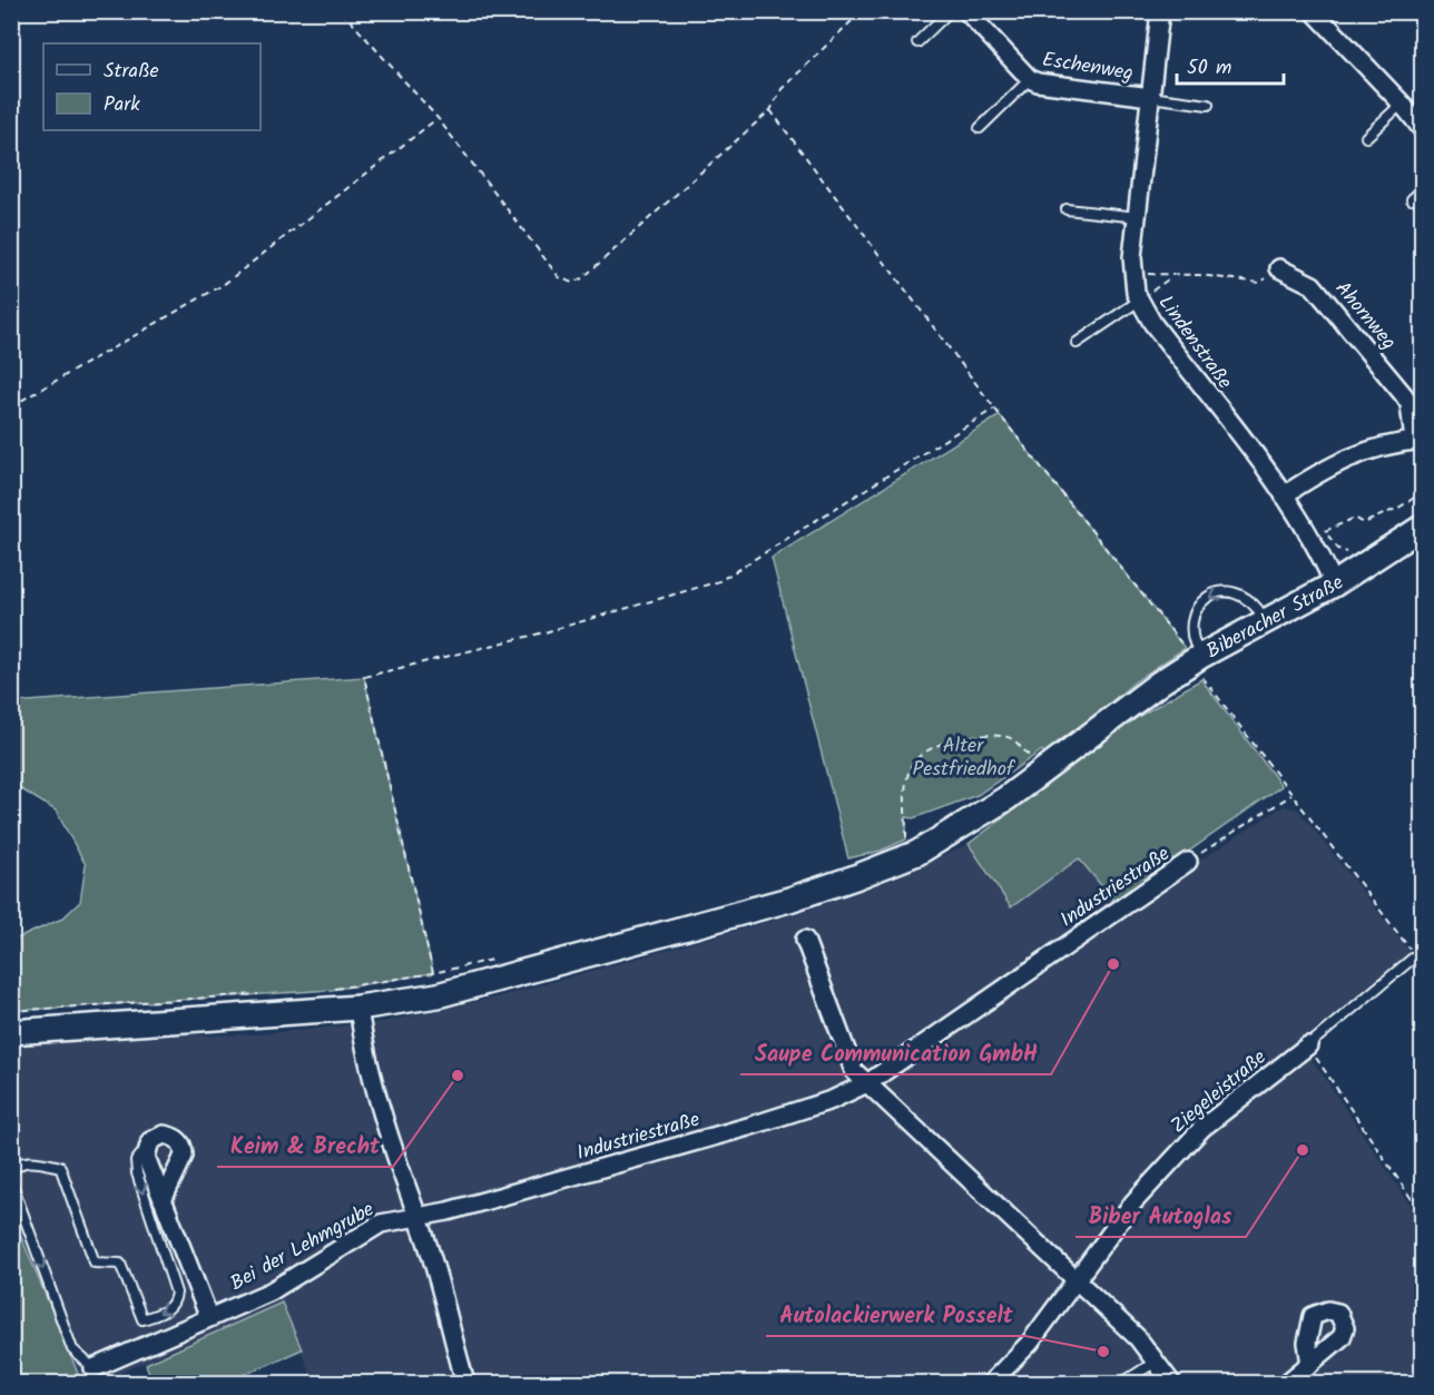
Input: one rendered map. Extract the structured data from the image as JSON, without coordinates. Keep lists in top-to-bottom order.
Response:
{
  "streets": {
    "street": [
      "Eschenweg",
      "Ahornweg",
      "Lindenstraße",
      "Biberacher Straße",
      "Industriestraße",
      "Ziegeleistraße",
      "Bei der Lehmgrube"
    ]
  },
  "crossings": [
    ["Eschenweg", "Lindenstraße"],
    ["Lindenstraße", "Biberacher Straße"],
    ["Industriestraße", "Bei der Lehmgrube"]
  ],
  "parks": ["Alter Pestfriedhof"],
  "places": [
    "Saupe Communication GmbH",
    "Keim & Brecht",
    "Biber Autoglas",
    "Autolackierwerk Posselt"
  ],
  "legend": ["Straße", "Park"],
  "scale_bar": "50 m"
}
